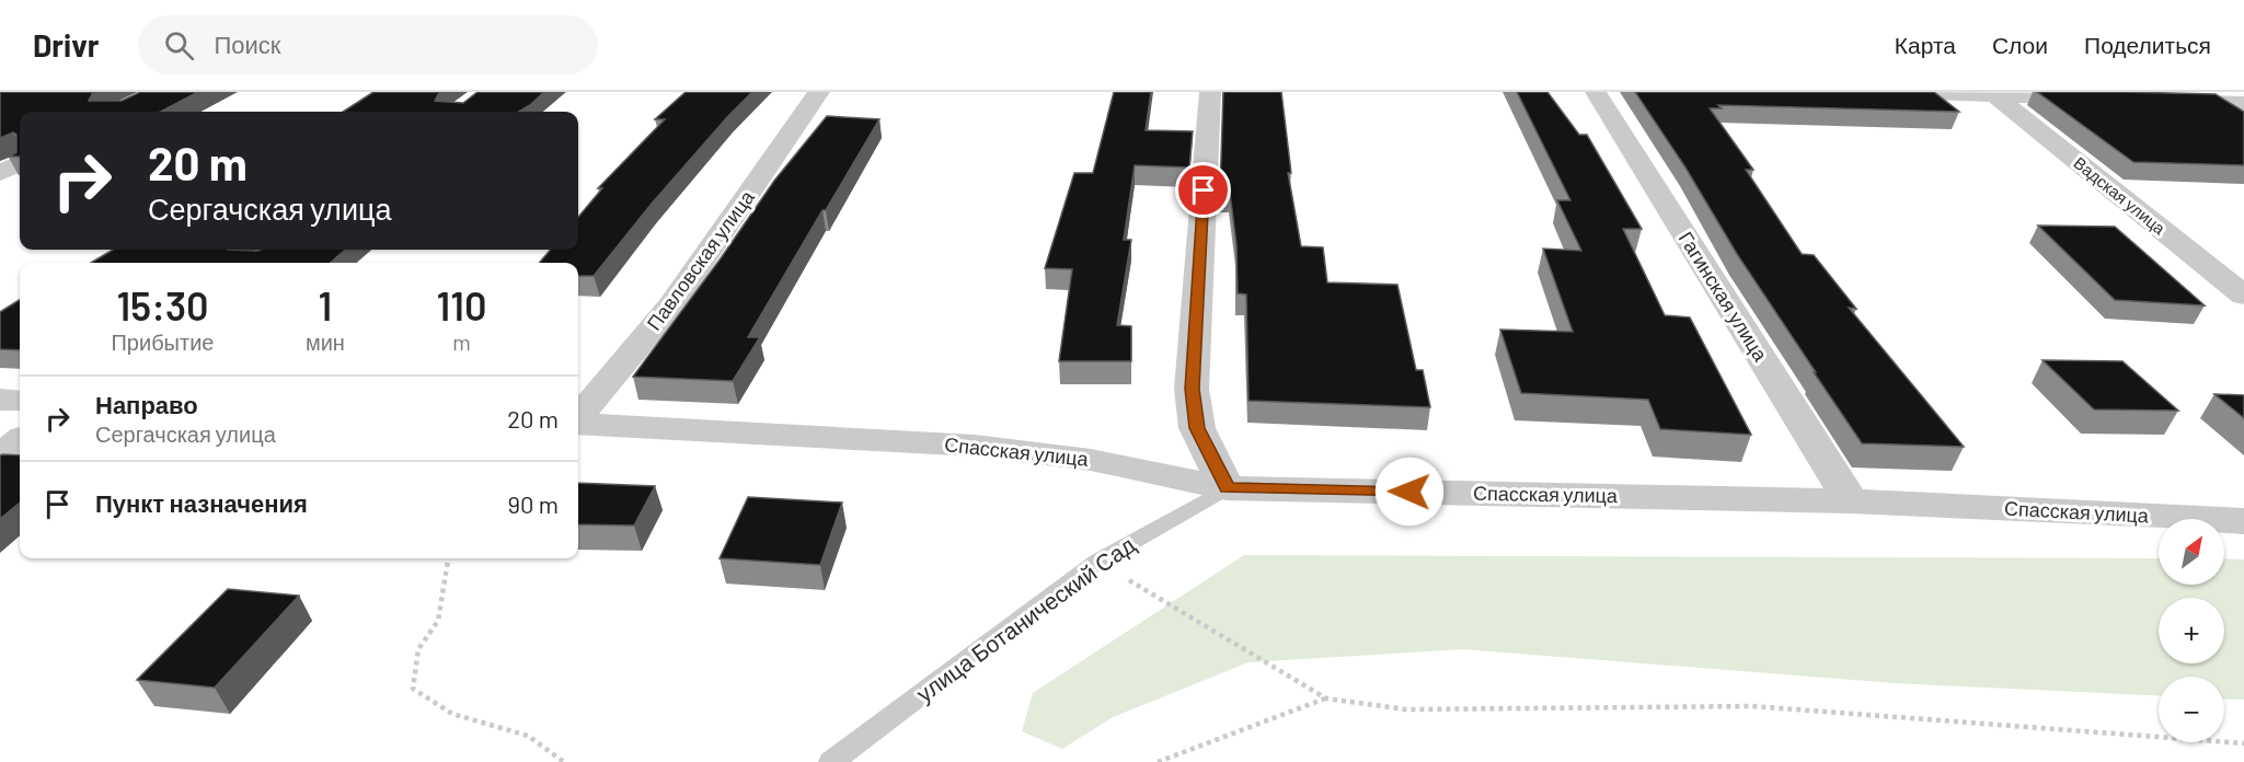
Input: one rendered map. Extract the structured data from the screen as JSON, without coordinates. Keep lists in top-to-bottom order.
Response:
{
  "streets": {
    "street": [
      "Вадская улица",
      "Павловская улица",
      "Гагинская улица",
      "Спасская улица"
    ],
    "lane": ["улица Ботанический Сад"]
  },
  "crossings": [
    ["Гагинская улица", "Спасская улица"],
    ["Спасская улица", "улица Ботанический Сад"]
  ],
  "north": "top right",
  "page": {
    "header": "Drivr",
    "search": "Поиск",
    "nav": ["Карта", "Слои", "Поделиться"],
    "turn": ["20 m", "Сергачская улица"],
    "eta": [
      "15:30",
      "Прибытие",
      "1",
      "мин",
      "110",
      "m"
    ],
    "list": [
      {
        "name": "Направо",
        "note": "Сергачская улица",
        "value": "20 m"
      },
      {
        "name": "Пункт назначения",
        "value": "90 m"
      }
    ],
    "map_buttons": ["+", "−"]
  }
}
